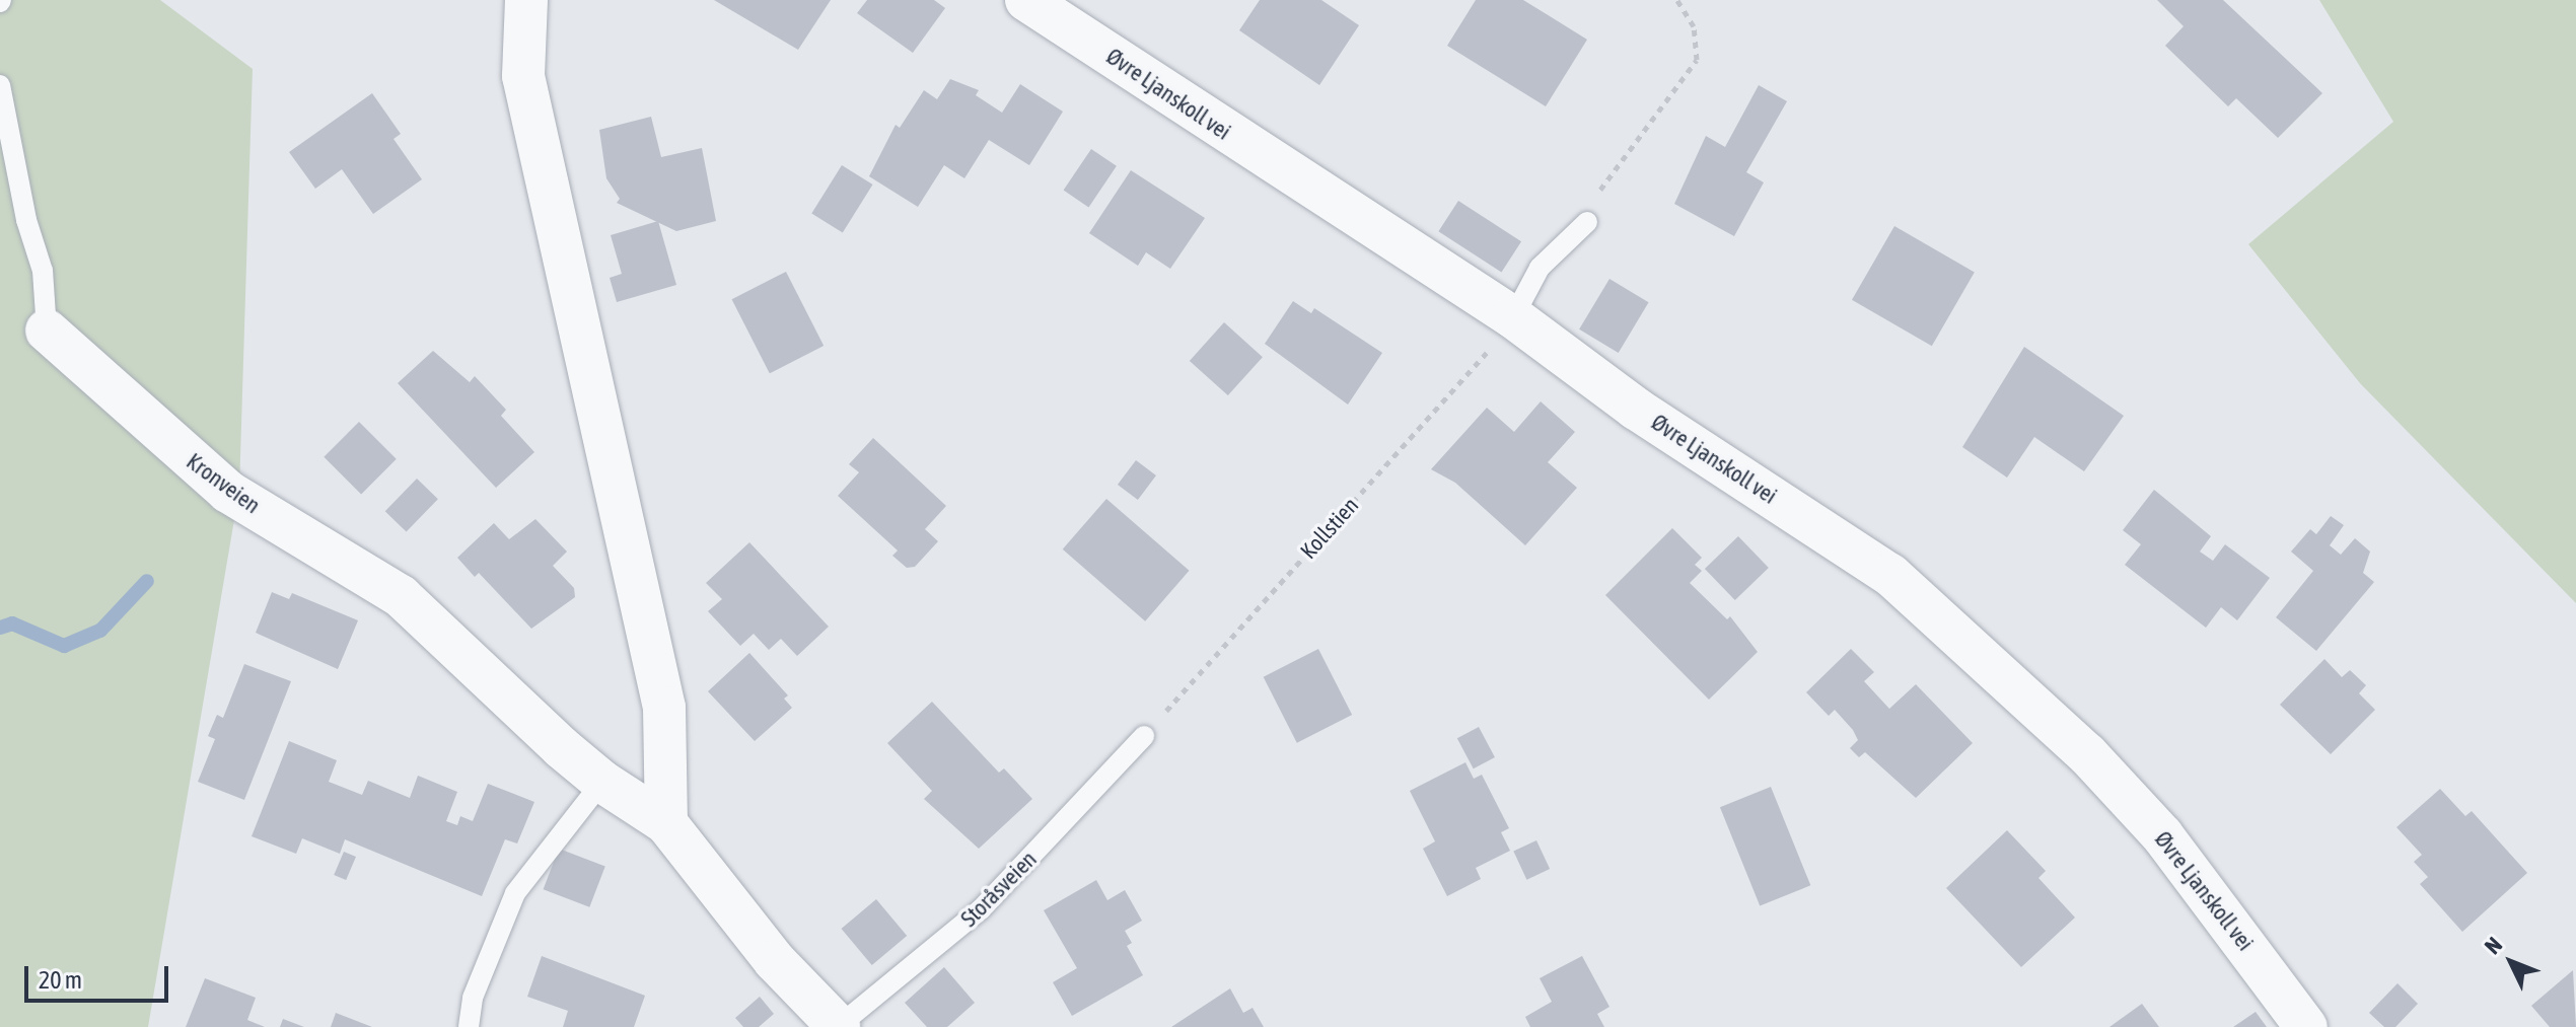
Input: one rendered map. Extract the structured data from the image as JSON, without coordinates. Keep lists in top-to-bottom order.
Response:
{
  "streets": {
    "street": ["Øvre Ljanskoll vei", "Kronveien", "Storåsveien"],
    "path": ["Kollstien"]
  },
  "crossings": [
    ["Øvre Ljanskoll vei", "Kollstien"],
    ["Kronveien", "Storåsveien"],
    ["Kollstien", "Storåsveien"]
  ],
  "scale_bar": "20 m",
  "north": "top left"
}
